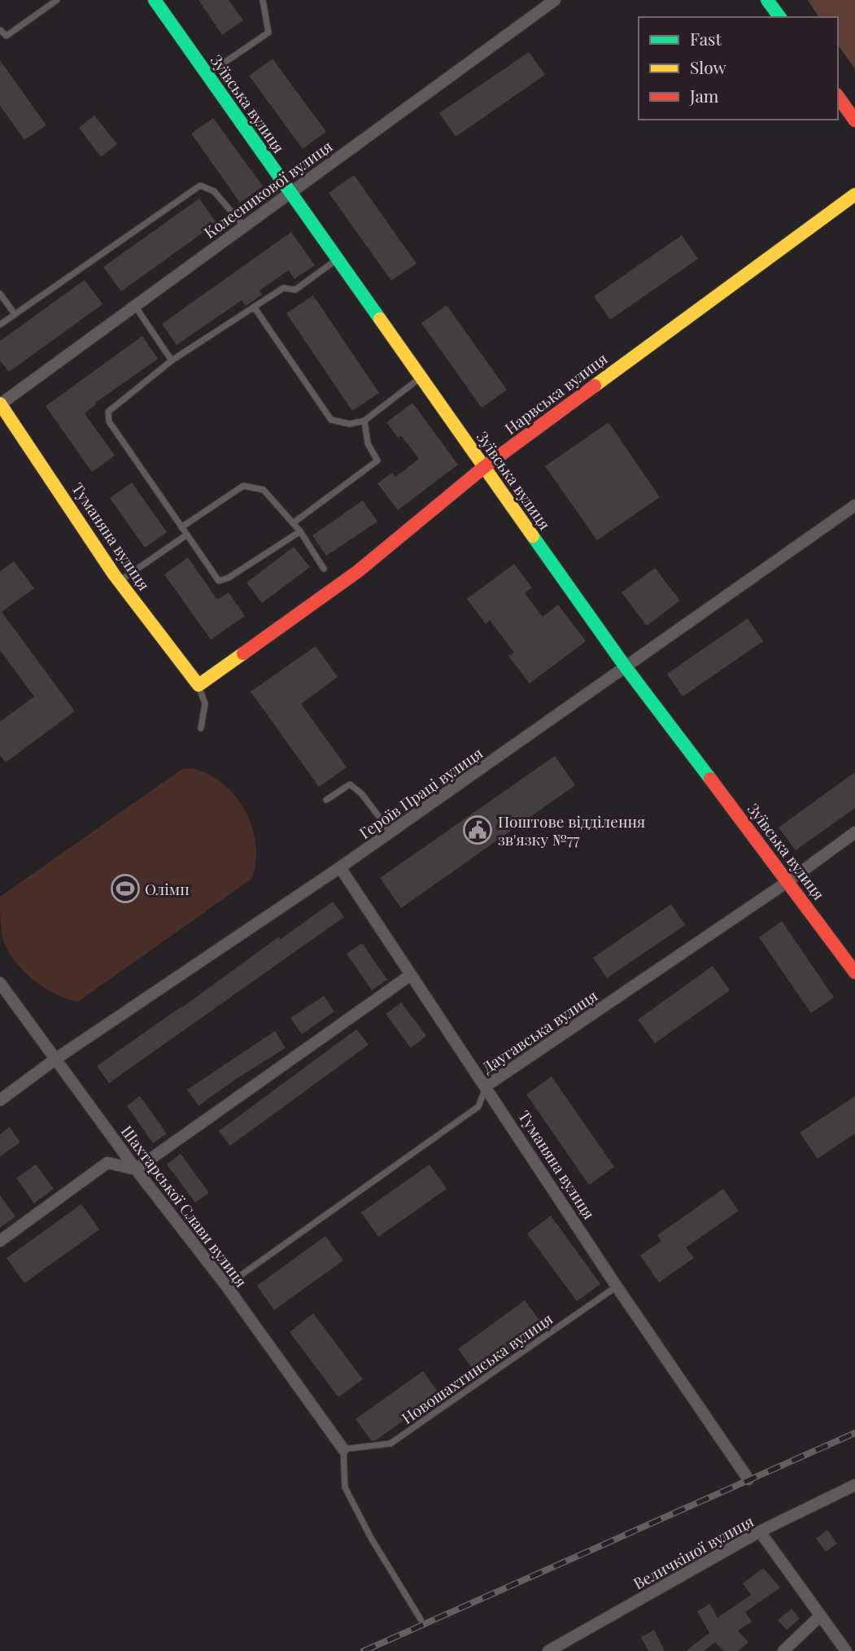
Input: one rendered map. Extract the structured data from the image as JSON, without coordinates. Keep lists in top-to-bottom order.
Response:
{
  "streets": {
    "street": [
      "Зуївська вулиця",
      "Колесникової вулиця",
      "Нарвська вулиця",
      "Туманяна вулиця",
      "Героїв Праці вулиця",
      "Даугавська вулиця",
      "Шахтарської Слави вулиця",
      "Величкіної вулиця"
    ],
    "lane": ["Новошахтинська вулиця"]
  },
  "crossings": [
    ["Зуївська вулиця", "Колесникової вулиця"],
    ["Зуївська вулиця", "Нарвська вулиця"],
    ["Зуївська вулиця", "Героїв Праці вулиця"],
    ["Зуївська вулиця", "Даугавська вулиця"],
    ["Колесникової вулиця", "Туманяна вулиця"],
    ["Нарвська вулиця", "Туманяна вулиця"],
    ["Туманяна вулиця", "Героїв Праці вулиця"],
    ["Туманяна вулиця", "Даугавська вулиця"],
    ["Туманяна вулиця", "Новошахтинська вулиця"],
    ["Героїв Праці вулиця", "Шахтарської Слави вулиця"],
    ["Даугавська вулиця", "Шахтарської Слави вулиця"],
    ["Шахтарської Слави вулиця", "Новошахтинська вулиця"]
  ],
  "places": {
    "public building": ["Поштове відділення зв'язку №77"],
    "sports": ["Олімп"]
  },
  "legend": ["Fast", "Slow", "Jam"]
}
